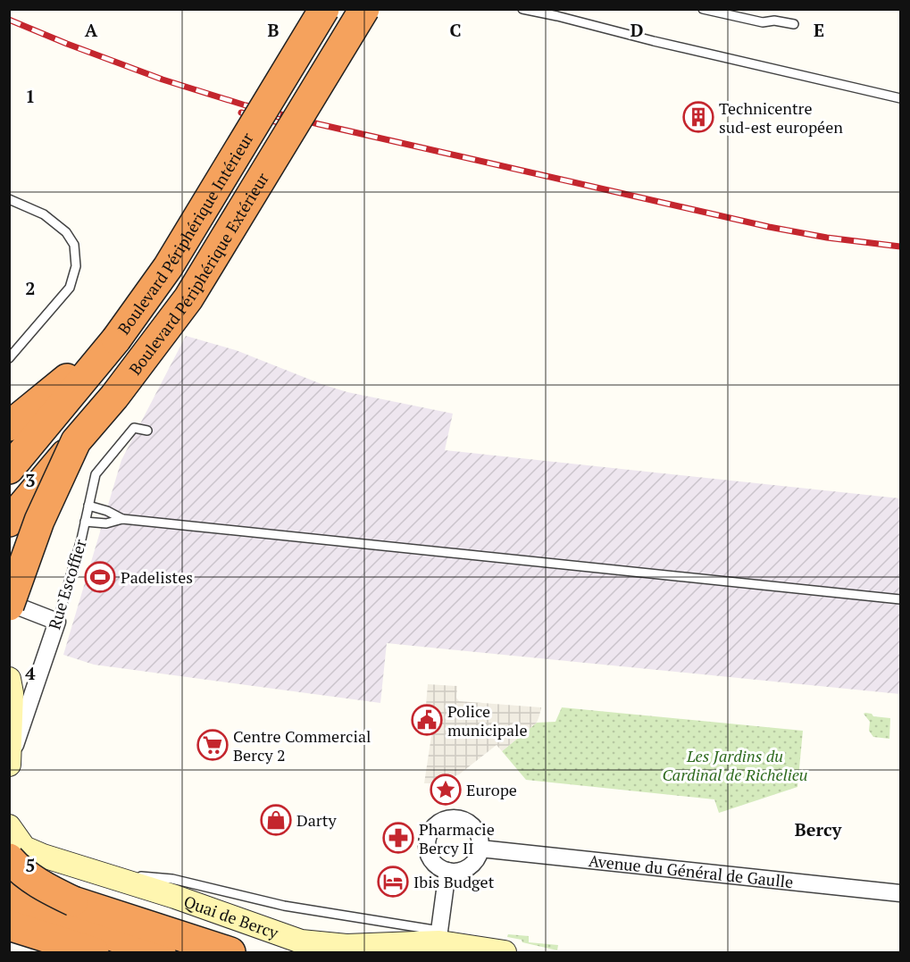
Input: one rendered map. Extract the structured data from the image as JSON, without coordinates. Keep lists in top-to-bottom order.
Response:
{
  "streets": {
    "highway": ["Boulevard Périphérique Intérieur", "Boulevard Périphérique Extérieur"],
    "main road": ["Quai de Bercy"],
    "street": ["Rue Escoffier", "Avenue du Général de Gaulle"]
  },
  "districts": ["Bercy"],
  "parks": ["Les Jardins du Cardinal de Richelieu"],
  "places": {
    "building": ["Technicentre sud-est européen"],
    "sports": ["Padelistes"],
    "public building": ["Police municipale"],
    "supermarket": ["Centre Commercial Bercy 2"],
    "place": ["Europe"],
    "shop": ["Darty"],
    "pharmacy": ["Pharmacie Bercy II"],
    "hotel": ["Ibis Budget"]
  },
  "grid": {
    "columns": [
      "A",
      "B",
      "C",
      "D",
      "E"
    ],
    "rows": [
      "1",
      "2",
      "3",
      "4",
      "5"
    ]
  }
}
